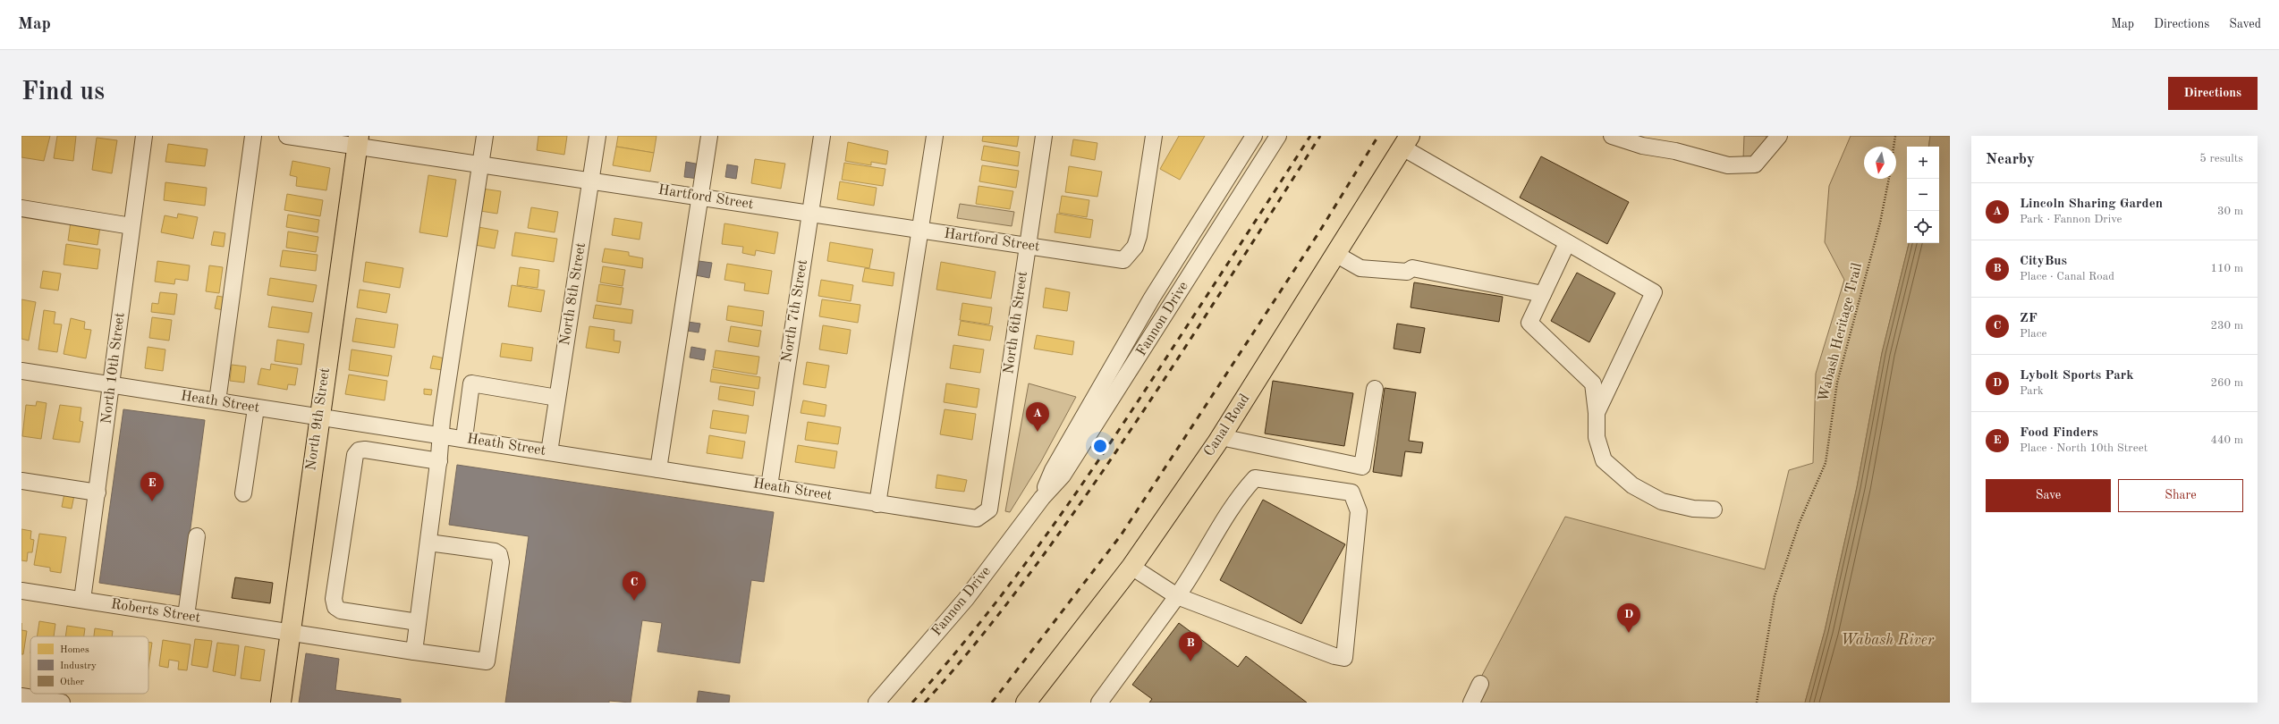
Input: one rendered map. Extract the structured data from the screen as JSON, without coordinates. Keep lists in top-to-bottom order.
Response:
{
  "streets": {
    "main road": ["North 9th Street", "Canal Road"],
    "street": [
      "Hartford Street",
      "North 8th Street",
      "North 7th Street",
      "Fannon Drive",
      "North 6th Street",
      "North 10th Street",
      "Heath Street",
      "Roberts Street"
    ],
    "path": ["Wabash Heritage Trail"]
  },
  "crossings": [
    ["Hartford Street", "North 8th Street"],
    ["Hartford Street", "North 7th Street"],
    ["Hartford Street", "North 6th Street"],
    ["Hartford Street", "North 9th Street"],
    ["North 8th Street", "Heath Street"],
    ["North 7th Street", "Heath Street"],
    ["North 6th Street", "Heath Street"],
    ["North 10th Street", "Heath Street"],
    ["North 10th Street", "Roberts Street"],
    ["Heath Street", "North 9th Street"],
    ["North 9th Street", "Roberts Street"]
  ],
  "water": ["Wabash River"],
  "legend": ["Homes", "Industry", "Other"],
  "north": "bottom",
  "page": {
    "header": "Map",
    "nav": ["Map", "Directions", "Saved"],
    "buttons": [
      "Directions",
      ["Save", "Share"]
    ],
    "title": "Find us",
    "heading": ["Nearby", "5 results"],
    "map_buttons": ["+", "−"],
    "list": [
      {
        "mark": "A",
        "name": "Lincoln Sharing Garden",
        "note": "Park · Fannon Drive",
        "value": "30 m"
      },
      {
        "mark": "B",
        "name": "CityBus",
        "note": "Place · Canal Road",
        "value": "110 m"
      },
      {
        "mark": "C",
        "name": "ZF",
        "note": "Place",
        "value": "230 m"
      },
      {
        "mark": "D",
        "name": "Lybolt Sports Park",
        "note": "Park",
        "value": "260 m"
      },
      {
        "mark": "E",
        "name": "Food Finders",
        "note": "Place · North 10th Street",
        "value": "440 m"
      }
    ],
    "pins": [
      "A",
      "E",
      "C",
      "D",
      "B"
    ]
  }
}
